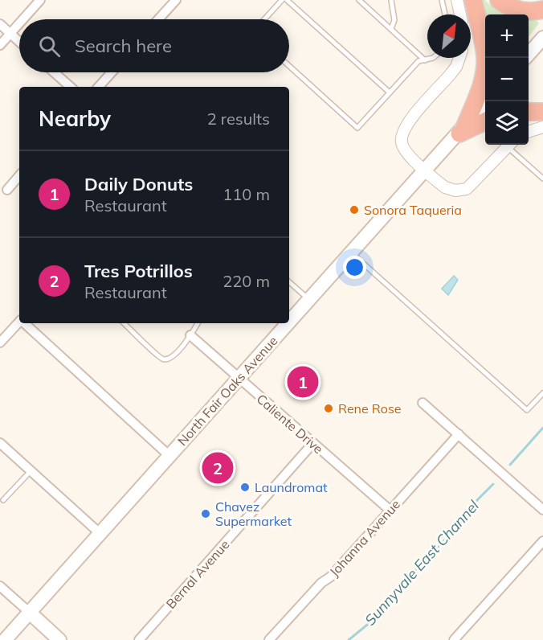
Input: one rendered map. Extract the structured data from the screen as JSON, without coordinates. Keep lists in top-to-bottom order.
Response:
{
  "streets": {
    "main road": ["North Fair Oaks Avenue"],
    "street": ["Caliente Drive", "Johanna Avenue", "Bernal Avenue"]
  },
  "crossings": [
    ["North Fair Oaks Avenue", "Caliente Drive"],
    ["Caliente Drive", "Johanna Avenue"],
    ["Caliente Drive", "Bernal Avenue"]
  ],
  "water": ["Sunnyvale East Channel"],
  "places": [
    "Sonora Taqueria",
    "Rene Rose",
    "Laundromat",
    "Chavez Supermarket"
  ],
  "north": "top right",
  "page": {
    "map_buttons": ["+", "−"],
    "search": "Search here",
    "heading": ["Nearby", "2 results"],
    "list": [
      {
        "mark": "1",
        "name": "Daily Donuts",
        "note": "Restaurant",
        "value": "110 m"
      },
      {
        "mark": "2",
        "name": "Tres Potrillos",
        "note": "Restaurant",
        "value": "220 m"
      }
    ],
    "pins": ["1", "2"]
  }
}
